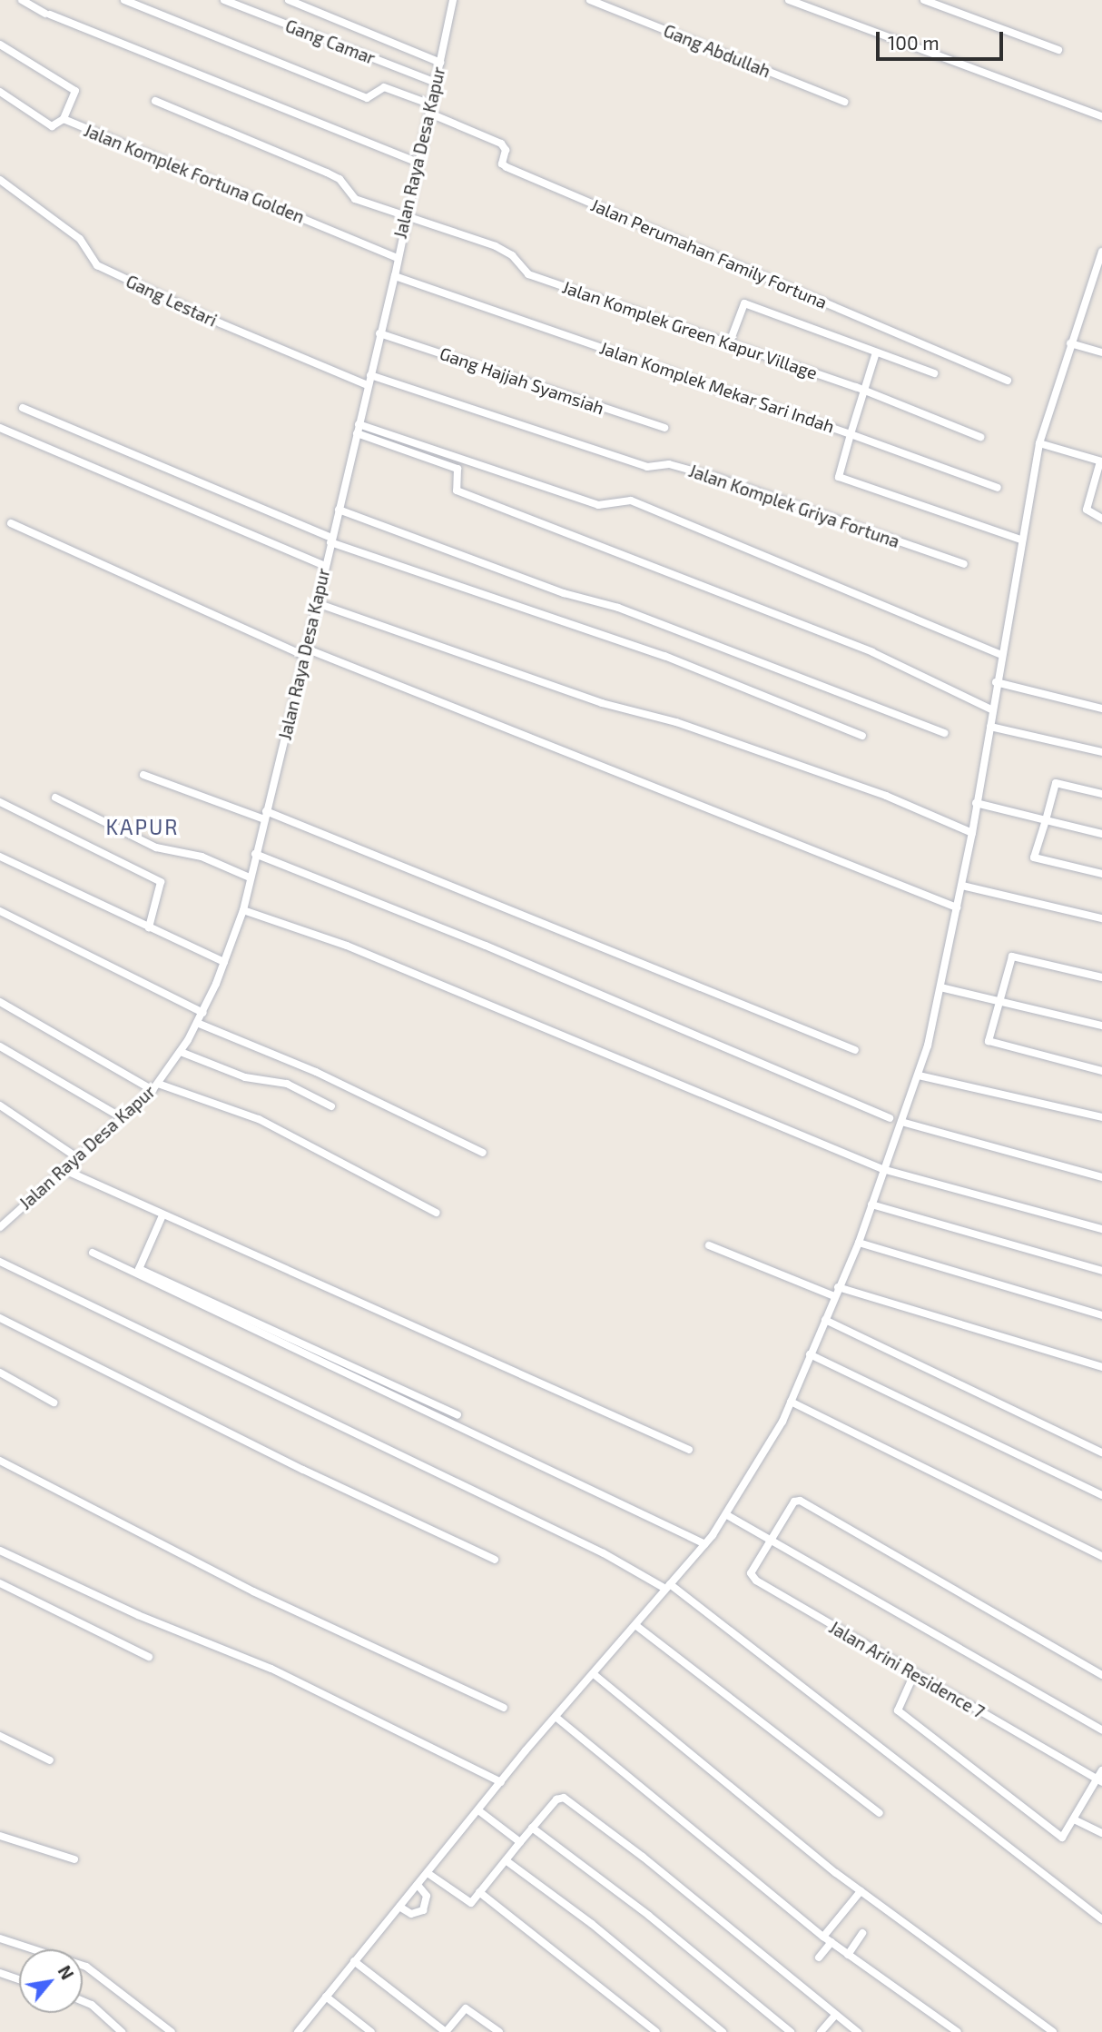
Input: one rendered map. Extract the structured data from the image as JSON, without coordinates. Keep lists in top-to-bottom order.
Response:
{
  "streets": {
    "street": [
      "Gang Camar",
      "Gang Abdullah",
      "Jalan Raya Desa Kapur",
      "Jalan Komplek Fortuna Golden",
      "Jalan Perumahan Family Fortuna",
      "Gang Lestari",
      "Jalan Komplek Green Kapur Village",
      "Gang Hajjah Syamsiah",
      "Jalan Komplek Mekar Sari Indah",
      "Jalan Komplek Griya Fortuna",
      "Jalan Arini Residence 7"
    ]
  },
  "crossings": [
    ["Gang Camar", "Jalan Raya Desa Kapur"],
    ["Jalan Raya Desa Kapur", "Jalan Komplek Fortuna Golden"],
    ["Jalan Raya Desa Kapur", "Jalan Perumahan Family Fortuna"],
    ["Jalan Raya Desa Kapur", "Gang Lestari"],
    ["Jalan Raya Desa Kapur", "Jalan Komplek Green Kapur Village"],
    ["Jalan Raya Desa Kapur", "Gang Hajjah Syamsiah"],
    ["Jalan Raya Desa Kapur", "Jalan Komplek Mekar Sari Indah"],
    ["Jalan Raya Desa Kapur", "Jalan Komplek Griya Fortuna"]
  ],
  "districts": ["KAPUR"],
  "scale_bar": "100 m",
  "north": "top right"
}
